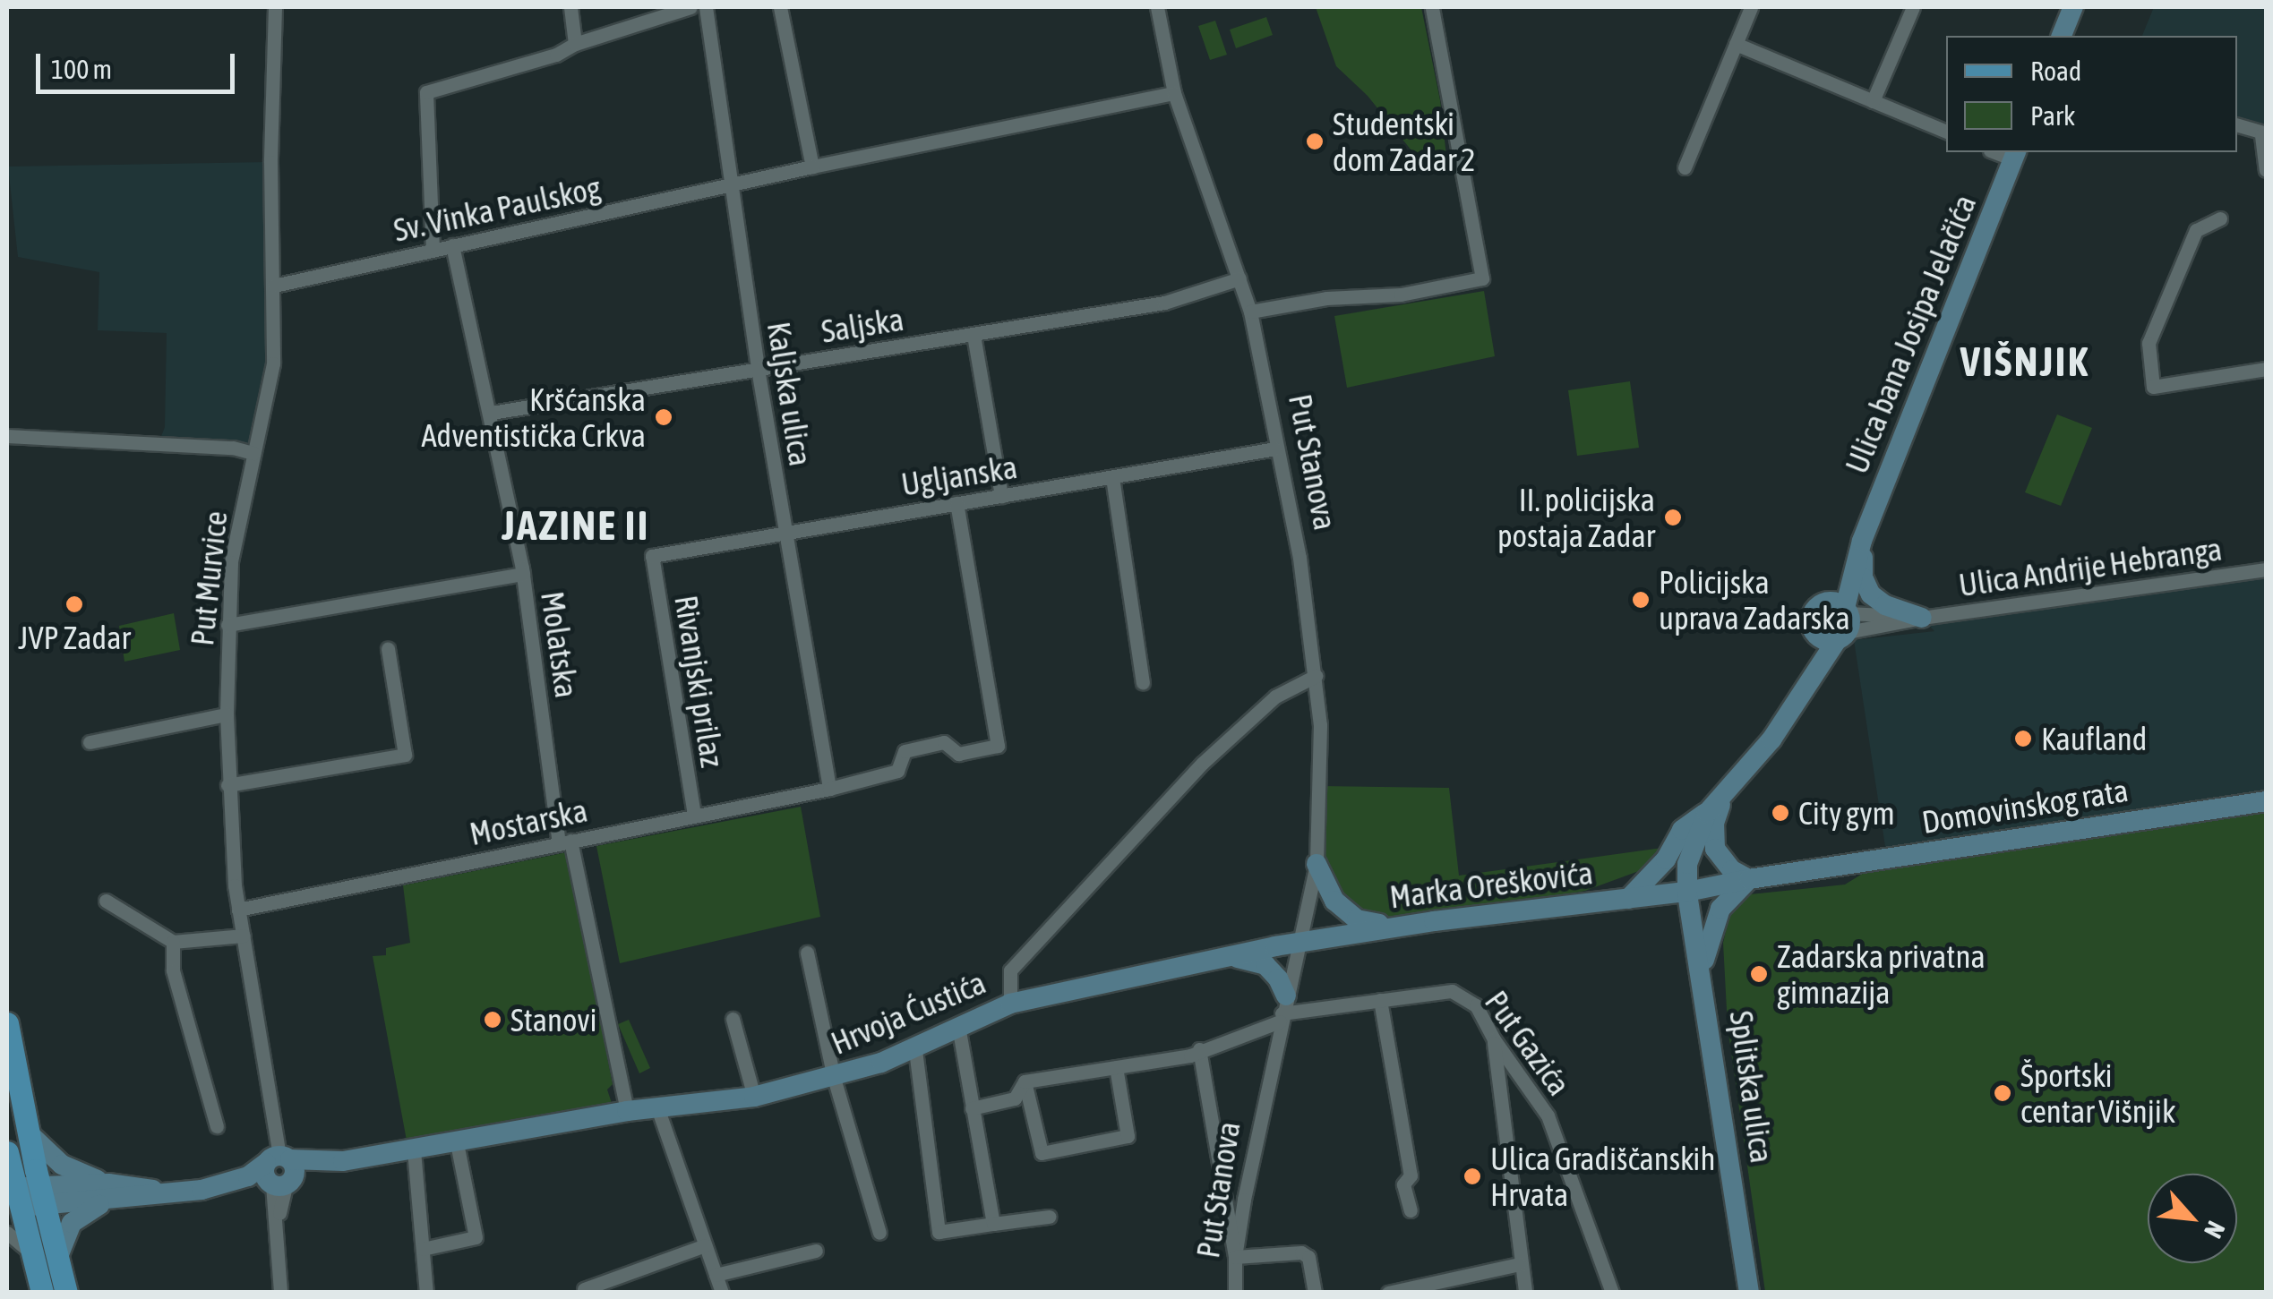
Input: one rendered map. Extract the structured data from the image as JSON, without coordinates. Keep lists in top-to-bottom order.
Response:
{
  "streets": {
    "main road": [
      "Ulica bana Josipa Jelačića",
      "Domovinskog rata",
      "Marka Oreškovića",
      "Hrvoja Ćustića",
      "Splitska ulica"
    ],
    "street": [
      "Sv. Vinka Paulskog",
      "Saljska",
      "Kaljska ulica",
      "Put Stanova",
      "Ugljanska",
      "Ulica Andrije Hebranga",
      "Put Murvice",
      "Molatska",
      "Rivanjski prilaz",
      "Mostarska",
      "Put Gazića"
    ]
  },
  "crossings": [
    ["Sv. Vinka Paulskog", "Kaljska ulica"],
    ["Sv. Vinka Paulskog", "Put Stanova"],
    ["Sv. Vinka Paulskog", "Put Murvice"],
    ["Sv. Vinka Paulskog", "Molatska"],
    ["Saljska", "Kaljska ulica"],
    ["Saljska", "Put Stanova"],
    ["Saljska", "Molatska"],
    ["Ulica bana Josipa Jelačića", "Ulica Andrije Hebranga"],
    ["Ulica bana Josipa Jelačića", "Domovinskog rata"],
    ["Ulica bana Josipa Jelačića", "Marka Oreškovića"],
    ["Ulica bana Josipa Jelačića", "Splitska ulica"],
    ["Kaljska ulica", "Ugljanska"],
    ["Kaljska ulica", "Mostarska"],
    ["Put Stanova", "Ugljanska"],
    ["Put Stanova", "Marka Oreškovića"],
    ["Put Stanova", "Hrvoja Ćustića"],
    ["Put Stanova", "Put Gazića"],
    ["Ugljanska", "Rivanjski prilaz"],
    ["Ugljanska", "Mostarska"],
    ["Put Murvice", "Mostarska"],
    ["Put Murvice", "Hrvoja Ćustića"],
    ["Molatska", "Mostarska"],
    ["Molatska", "Hrvoja Ćustića"],
    ["Rivanjski prilaz", "Mostarska"],
    ["Domovinskog rata", "Marka Oreškovića"],
    ["Domovinskog rata", "Splitska ulica"],
    ["Marka Oreškovića", "Splitska ulica"]
  ],
  "districts": ["VIŠNJIK", "JAZINE II"],
  "places": [
    "Studentski dom Zadar 2",
    "Kršćanska Adventistička Crkva",
    "II. policijska postaja Zadar",
    "Policijska uprava Zadarska",
    "JVP Zadar",
    "Kaufland",
    "City gym",
    "Zadarska privatna gimnazija",
    "Stanovi",
    "Športski centar Višnjik",
    "Ulica Gradiščanskih Hrvata"
  ],
  "legend": ["Road", "Park"],
  "scale_bar": "100 m",
  "north": "bottom right"
}
